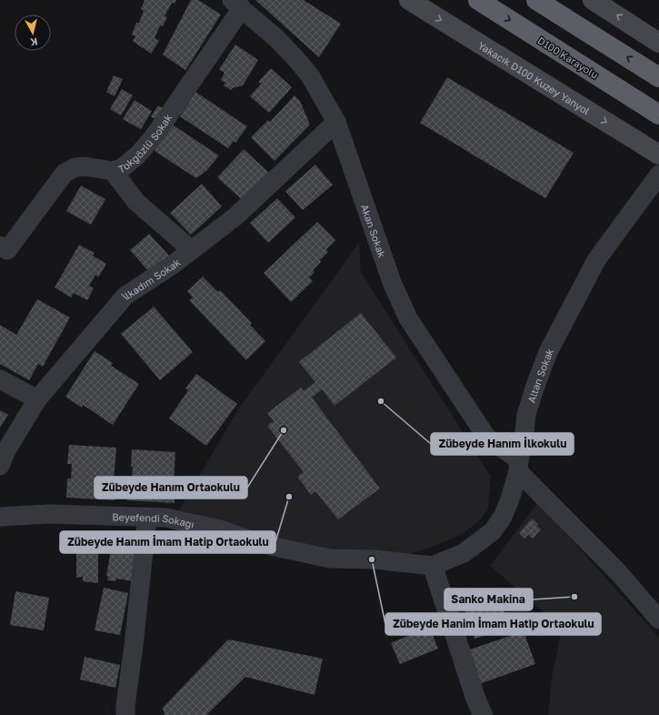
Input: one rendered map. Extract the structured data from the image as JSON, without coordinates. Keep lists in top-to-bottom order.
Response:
{
  "streets": {
    "highway": ["D100 Karayolu"],
    "main road": ["Yakacık D100 Kuzey Yanyol"],
    "street": [
      "Tokgözlü Sokak",
      "Akan Sokak",
      "İlkadım Sokak",
      "Altan Sokak",
      "Beyefendi Sokağı"
    ]
  },
  "crossings": [
    ["Tokgözlü Sokak", "Akan Sokak"],
    ["Akan Sokak", "İlkadım Sokak"],
    ["Akan Sokak", "Altan Sokak"],
    ["Altan Sokak", "Beyefendi Sokağı"]
  ],
  "one_way": ["Yakacık D100 Kuzey Yanyol"],
  "places": [
    "Zübeyde Hanım İlkokulu",
    "Zübeyde Hanım Ortaokulu",
    "Zübeyde Hanım İmam Hatip Ortaokulu",
    "Zübeyde Hanim İmam Hati̇p Ortaokulu",
    "Sanko Makina"
  ],
  "north": "bottom"
}
